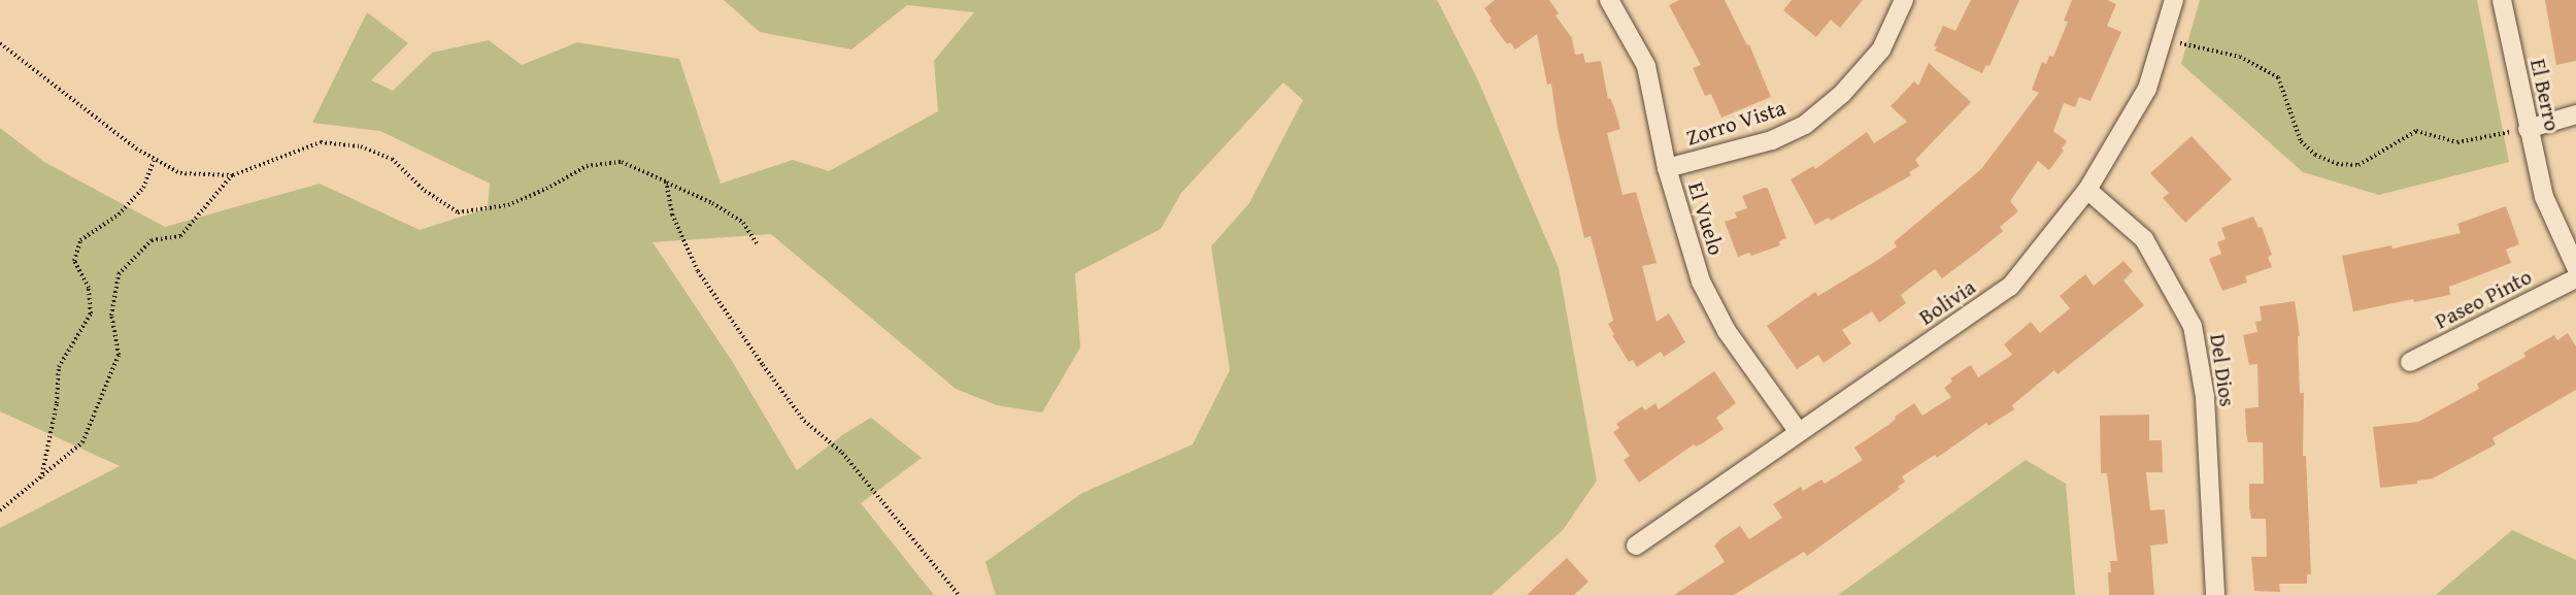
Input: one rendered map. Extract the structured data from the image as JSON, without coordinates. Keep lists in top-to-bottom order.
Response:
{
  "streets": {
    "street": [
      "El Berro",
      "Zorro Vista",
      "El Vuelo",
      "Paseo Pinto",
      "Bolivia",
      "Del Dios"
    ]
  },
  "crossings": [
    ["Zorro Vista", "El Vuelo"],
    ["El Vuelo", "Bolivia"],
    ["Bolivia", "Del Dios"]
  ]
}
